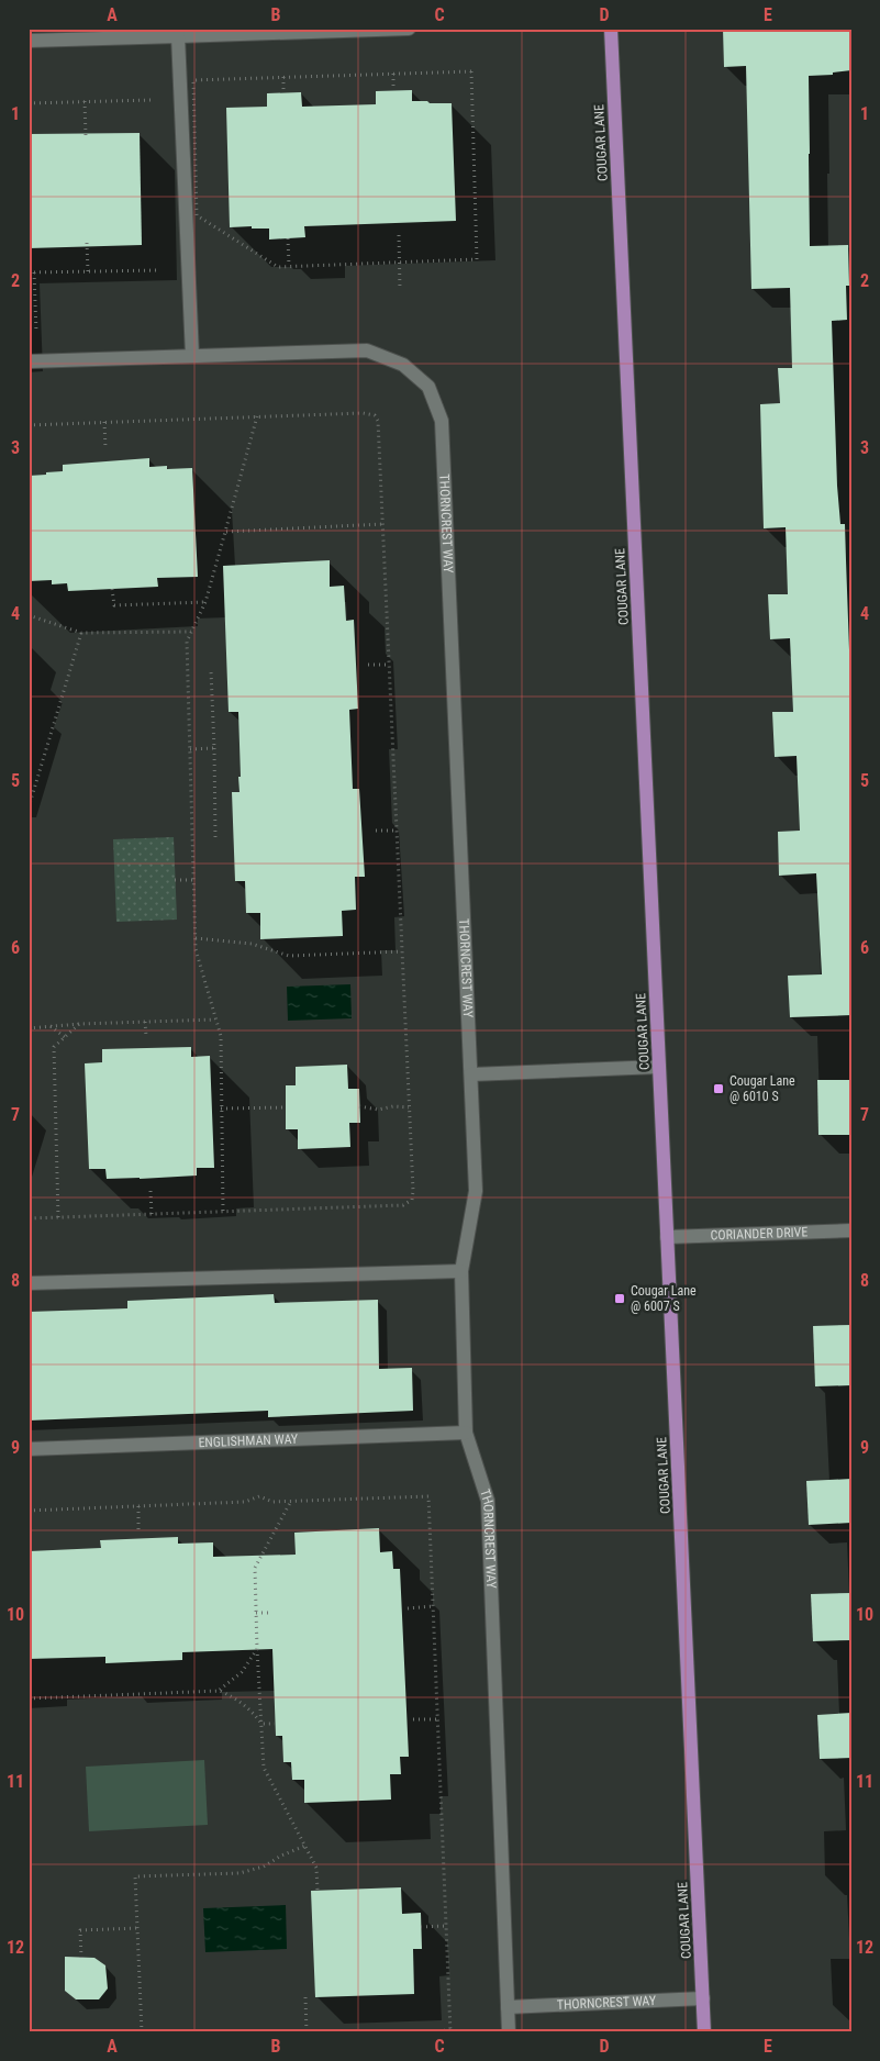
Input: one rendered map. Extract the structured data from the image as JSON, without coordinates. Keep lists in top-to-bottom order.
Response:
{
  "streets": {
    "main road": ["COUGAR LANE"],
    "street": ["THORNCREST WAY", "CORIANDER DRIVE", "ENGLISHMAN WAY"]
  },
  "crossings": [
    ["COUGAR LANE", "THORNCREST WAY"],
    ["COUGAR LANE", "CORIANDER DRIVE"],
    ["THORNCREST WAY", "ENGLISHMAN WAY"]
  ],
  "places": {
    "transit": ["Cougar Lane @ 6010 S", "Cougar Lane @ 6007 S"]
  },
  "grid": {
    "columns": [
      "A",
      "B",
      "C",
      "D",
      "E"
    ],
    "rows": [
      "1",
      "2",
      "3",
      "4",
      "5",
      "6",
      "7",
      "8",
      "9",
      "10",
      "11",
      "12"
    ]
  }
}
